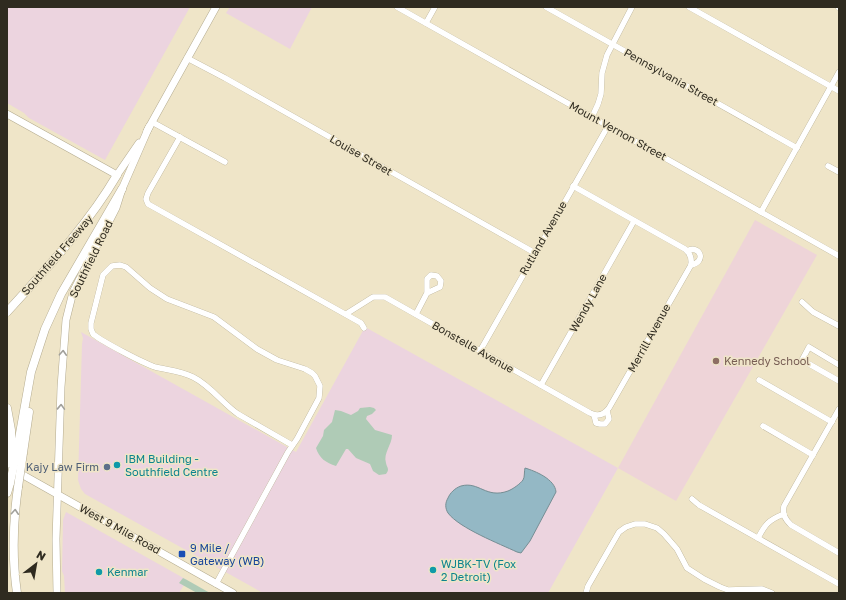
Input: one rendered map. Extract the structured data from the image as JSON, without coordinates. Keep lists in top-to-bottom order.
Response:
{
  "streets": {
    "highway": ["Southfield Freeway"],
    "main road": ["Southfield Road", "West 9 Mile Road"],
    "street": [
      "Pennsylvania Street",
      "Mount Vernon Street",
      "Louise Street",
      "Rutland Avenue",
      "Wendy Lane",
      "Merrill Avenue",
      "Bonstelle Avenue"
    ]
  },
  "crossings": [
    ["Mount Vernon Street", "Rutland Avenue"],
    ["Louise Street", "Rutland Avenue"],
    ["Louise Street", "Southfield Road"],
    ["Rutland Avenue", "Bonstelle Avenue"],
    ["Southfield Freeway", "Southfield Road"],
    ["Southfield Road", "West 9 Mile Road"],
    ["Wendy Lane", "Bonstelle Avenue"],
    ["Merrill Avenue", "Bonstelle Avenue"]
  ],
  "one_way": ["Southfield Road"],
  "places": {
    "other": [
      "Kennedy School",
      "IBM Building - Southfield Centre",
      "Kajy Law Firm",
      "WJBK-TV (Fox 2 Detroit)",
      "Kenmar"
    ],
    "transit": ["9 Mile / Gateway (WB)"]
  },
  "north": "top right"
}
